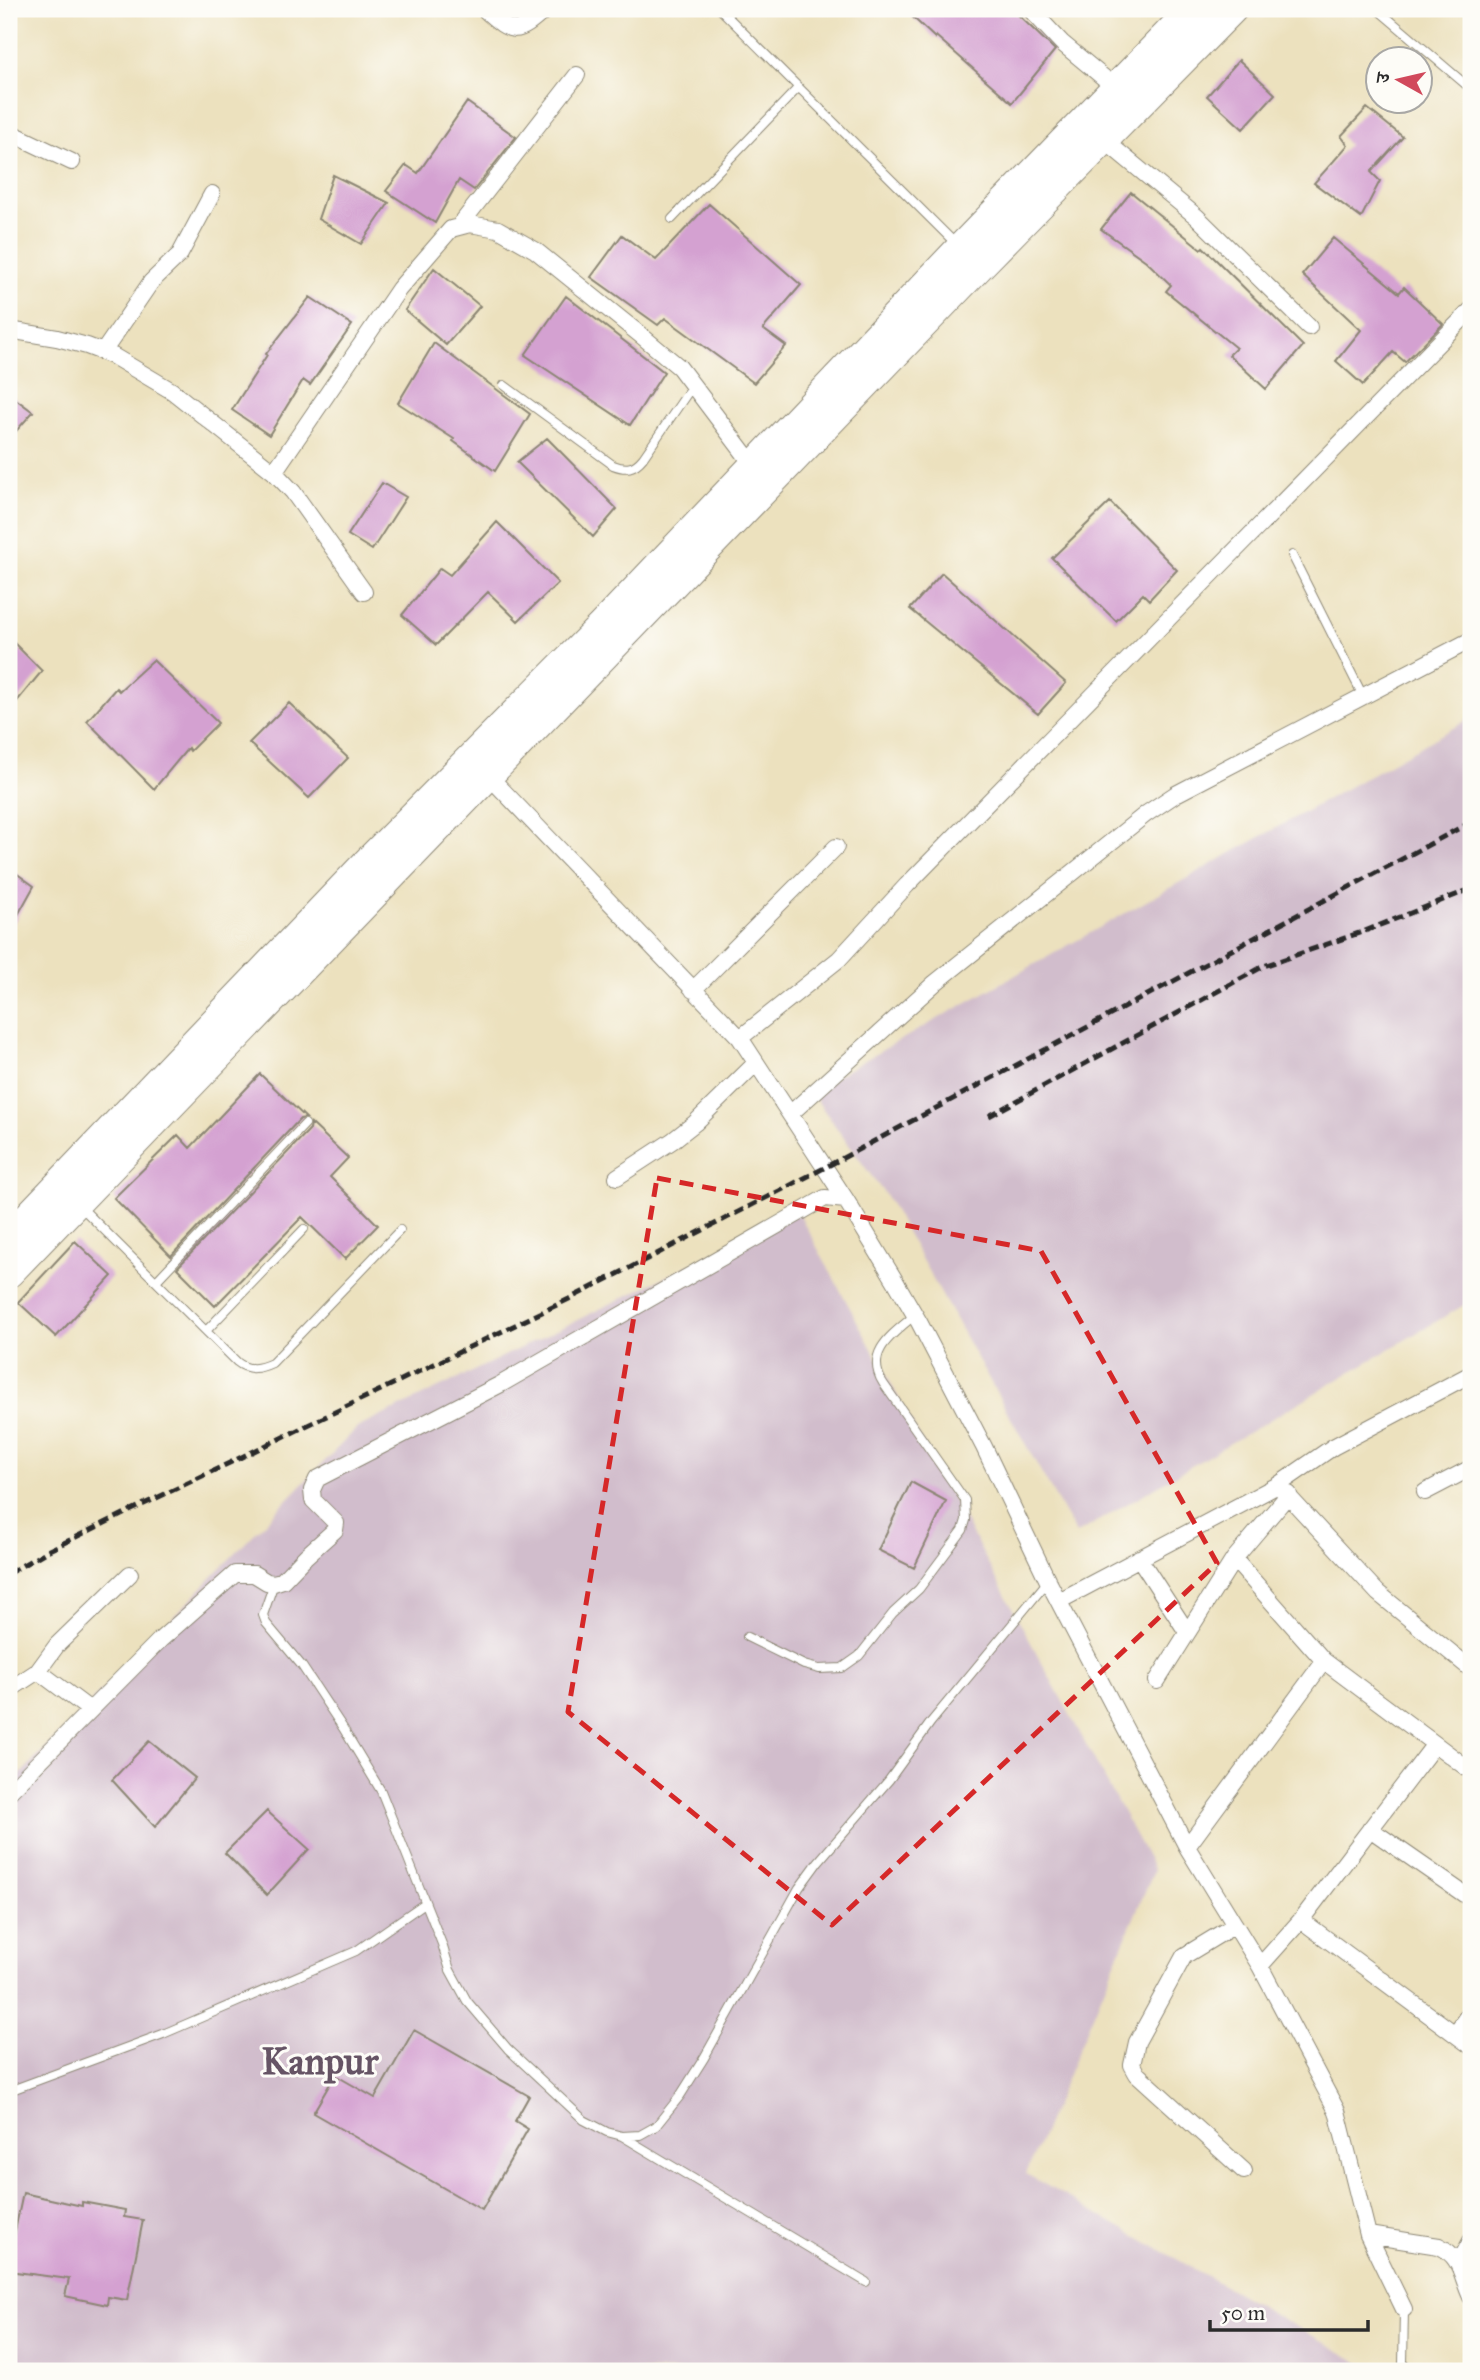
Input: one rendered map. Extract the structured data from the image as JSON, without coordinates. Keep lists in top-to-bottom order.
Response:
{
  "districts": ["Kanpur"],
  "scale_bar": "50 m",
  "north": "left"
}
